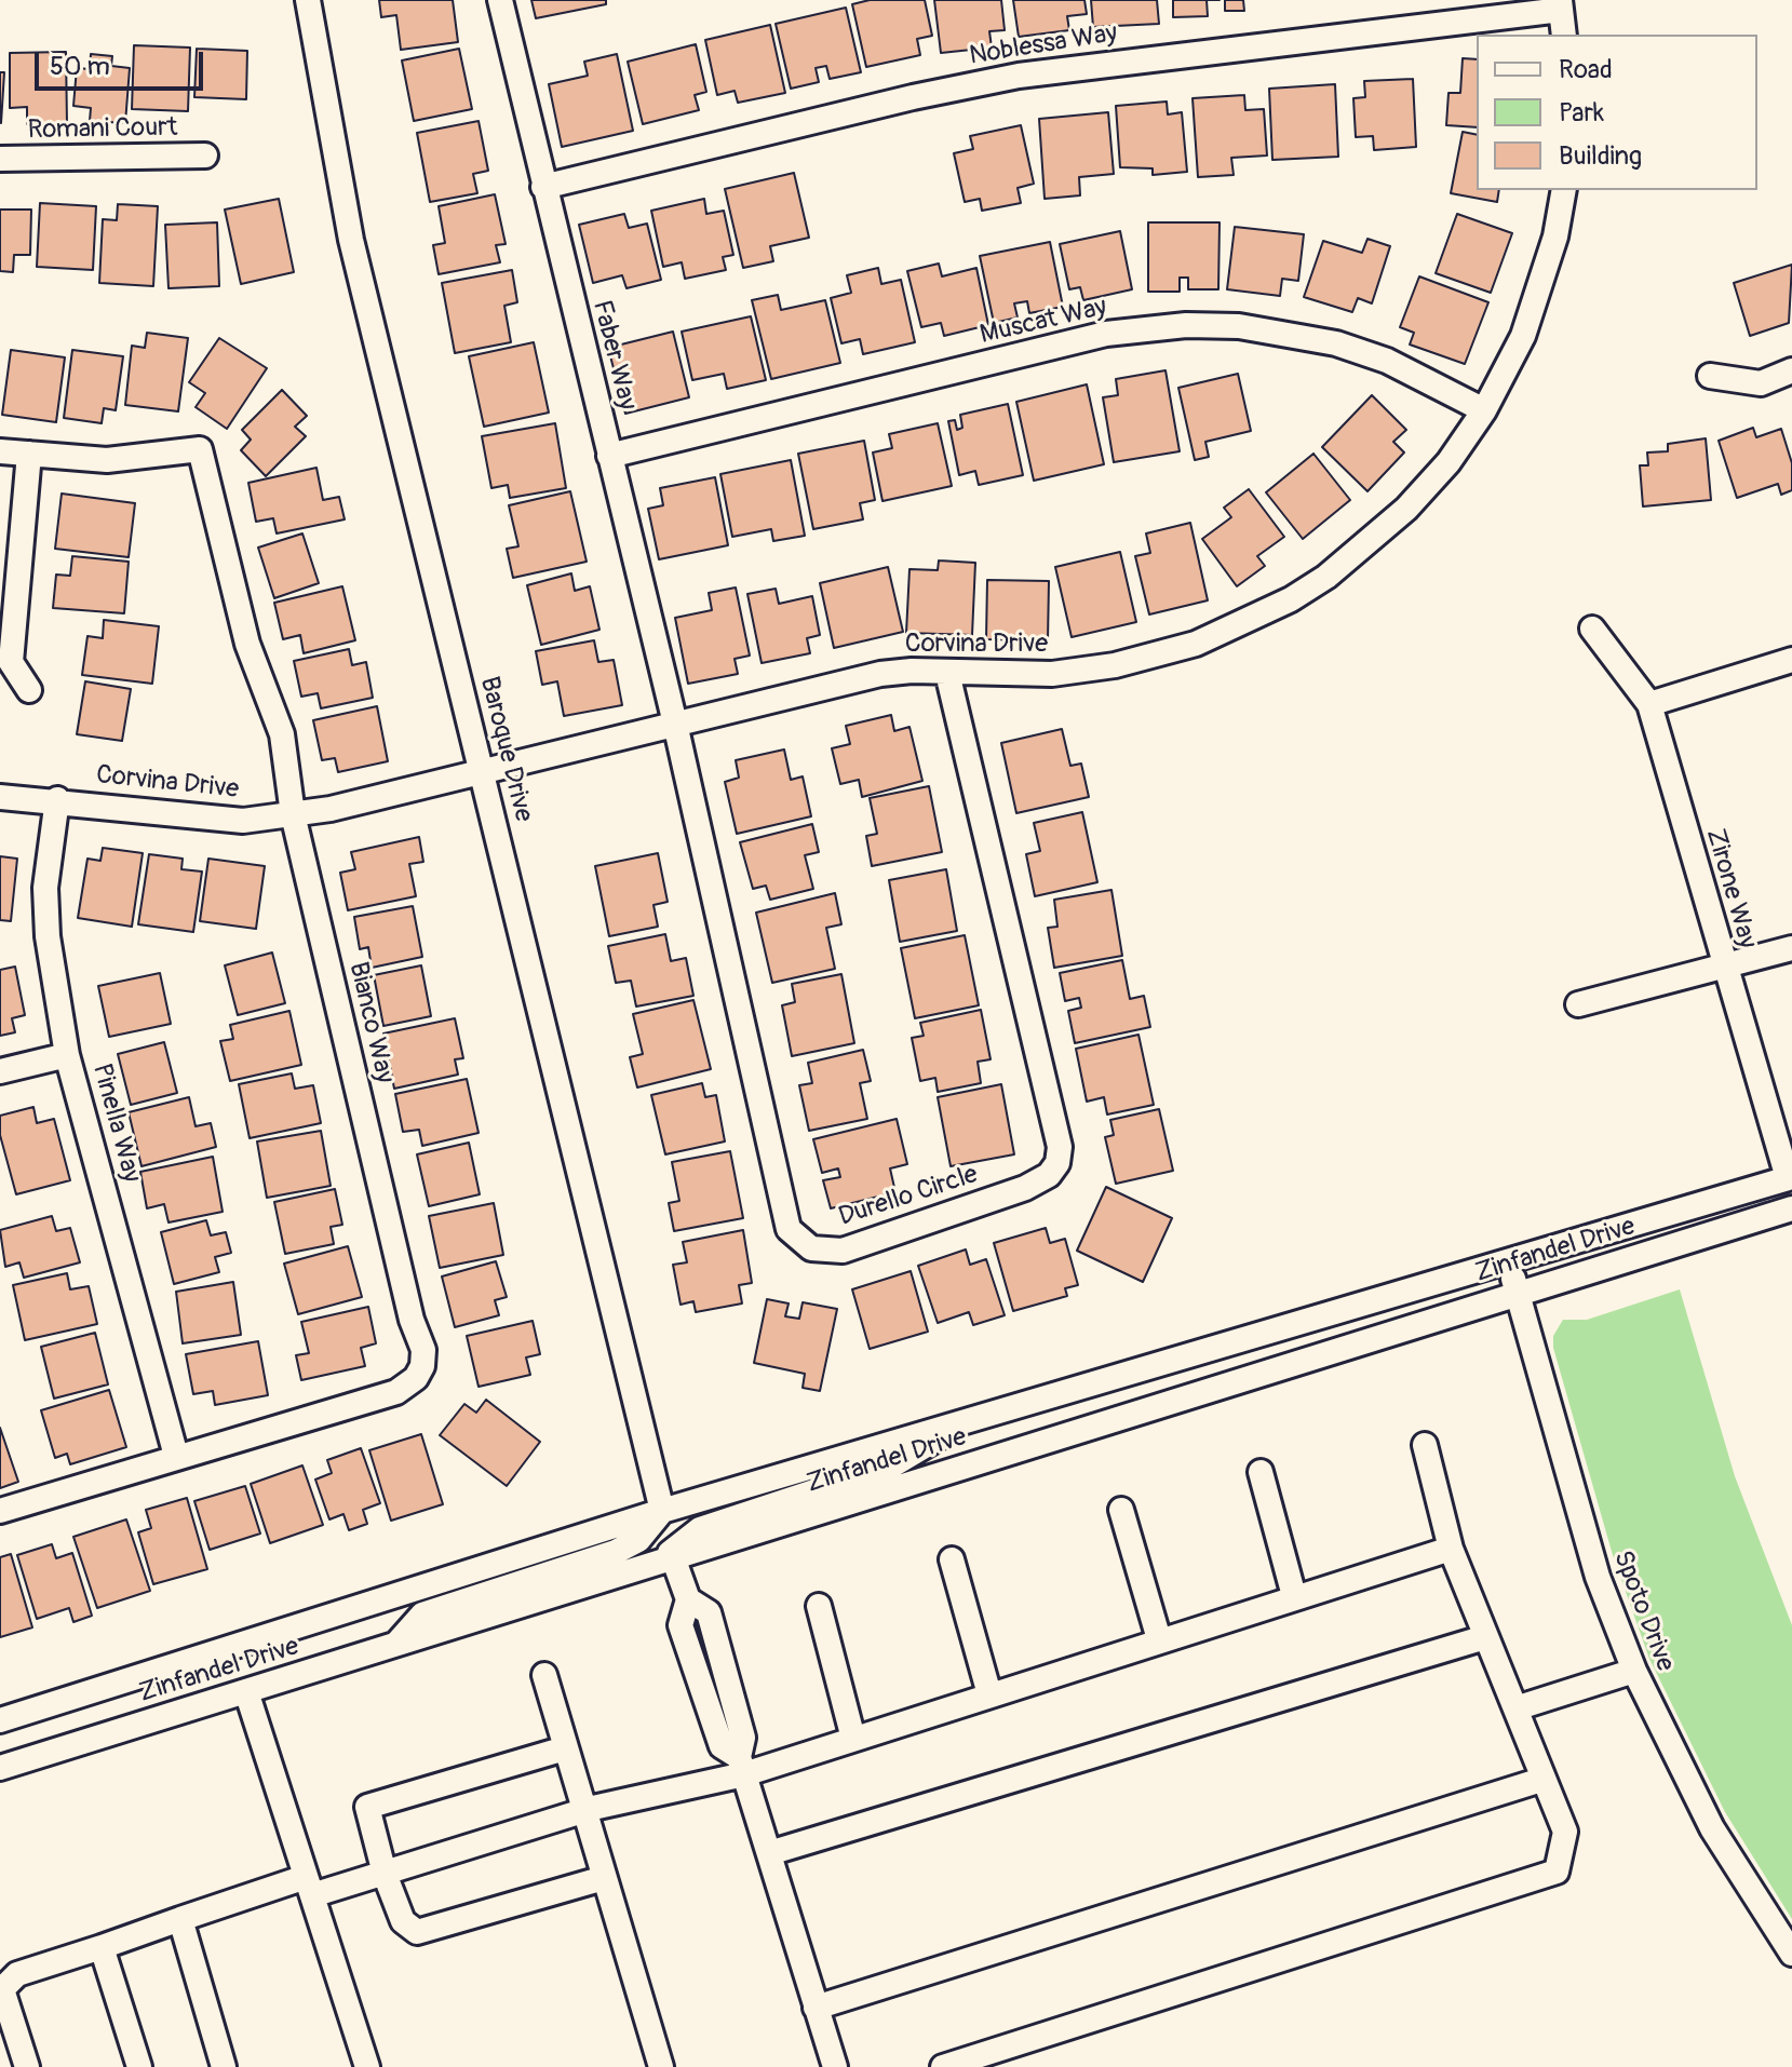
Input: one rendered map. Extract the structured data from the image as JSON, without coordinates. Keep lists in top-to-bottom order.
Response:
{
  "streets": {
    "street": [
      "Noblessa Way",
      "Romani Court",
      "Muscat Way",
      "Faber Way",
      "Corvina Drive",
      "Baroque Drive",
      "Zirone Way",
      "Bianco Way",
      "Pinella Way",
      "Durello Circle",
      "Zinfandel Drive",
      "Spoto Drive"
    ]
  },
  "crossings": [
    ["Noblessa Way", "Faber Way"],
    ["Muscat Way", "Faber Way"],
    ["Muscat Way", "Corvina Drive"],
    ["Faber Way", "Corvina Drive"],
    ["Faber Way", "Durello Circle"],
    ["Corvina Drive", "Baroque Drive"],
    ["Corvina Drive", "Bianco Way"],
    ["Corvina Drive", "Pinella Way"],
    ["Corvina Drive", "Durello Circle"],
    ["Baroque Drive", "Zinfandel Drive"],
    ["Zirone Way", "Zinfandel Drive"],
    ["Bianco Way", "Pinella Way"],
    ["Zinfandel Drive", "Spoto Drive"]
  ],
  "legend": ["Road", "Park", "Building"],
  "scale_bar": "50 m"
}
